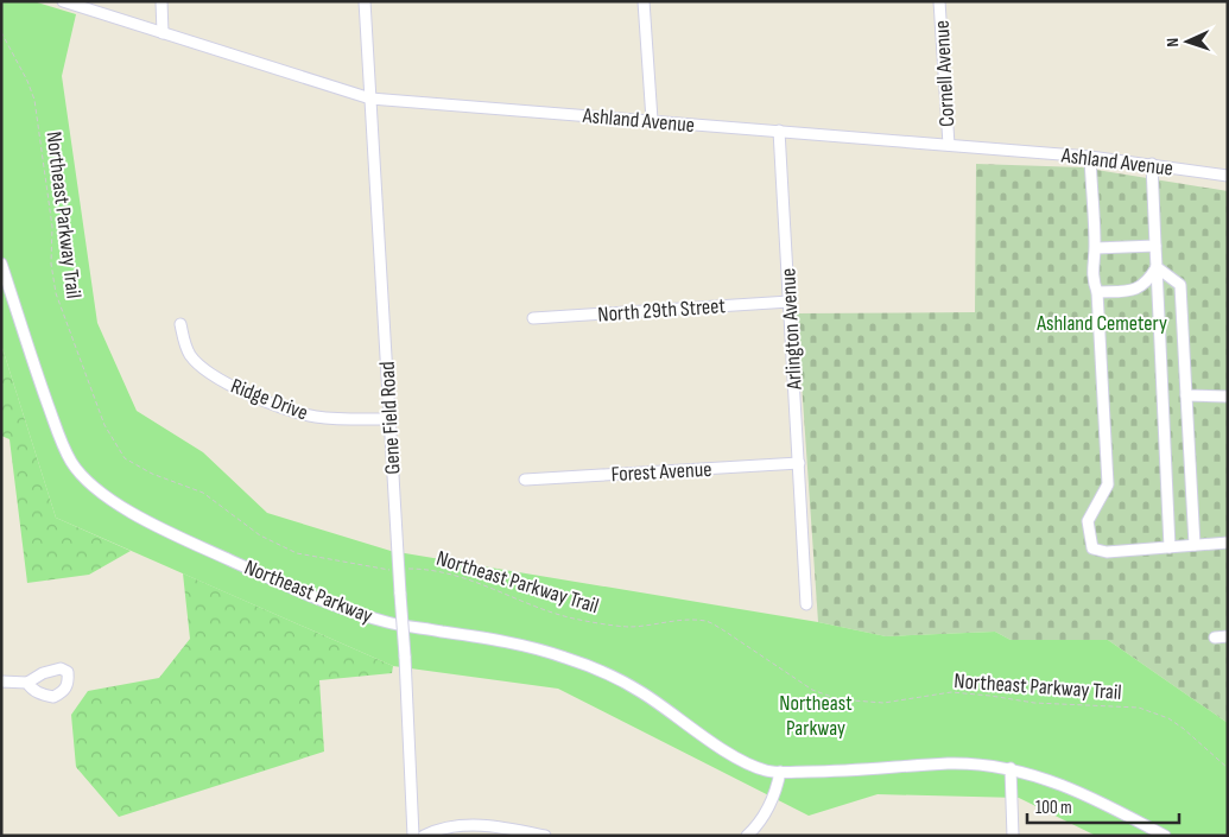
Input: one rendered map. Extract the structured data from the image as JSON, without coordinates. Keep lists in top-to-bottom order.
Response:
{
  "streets": {
    "street": [
      "Cornell Avenue",
      "Ashland Avenue",
      "North 29th Street",
      "Arlington Avenue",
      "Ridge Drive",
      "Gene Field Road",
      "Forest Avenue",
      "Northeast Parkway"
    ],
    "path": ["Northeast Parkway Trail"]
  },
  "crossings": [
    ["Cornell Avenue", "Ashland Avenue"],
    ["Ashland Avenue", "Arlington Avenue"],
    ["Ashland Avenue", "Gene Field Road"],
    ["Northeast Parkway Trail", "Gene Field Road"],
    ["North 29th Street", "Arlington Avenue"],
    ["Arlington Avenue", "Forest Avenue"],
    ["Ridge Drive", "Gene Field Road"]
  ],
  "parks": ["Ashland Cemetery", "Northeast Parkway"],
  "scale_bar": "100 m",
  "north": "left"
}
